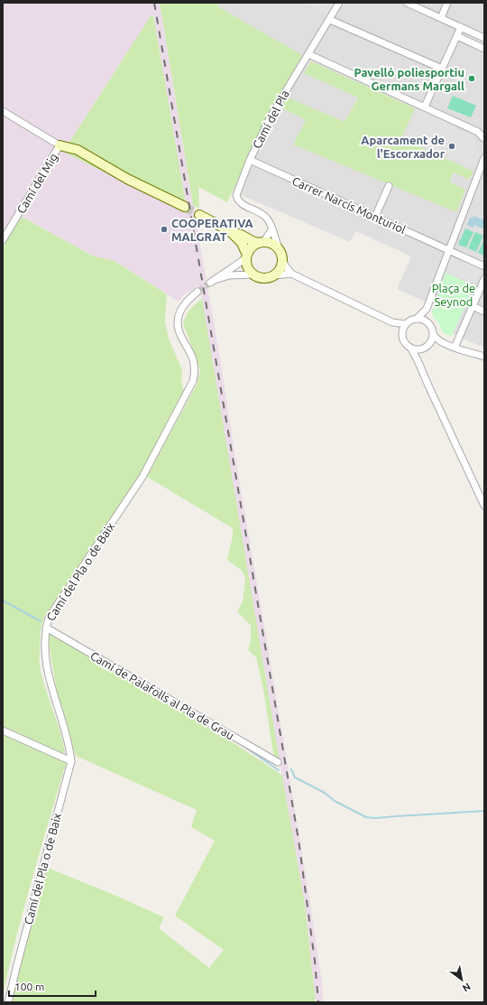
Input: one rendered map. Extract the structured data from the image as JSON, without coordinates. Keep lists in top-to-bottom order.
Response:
{
  "streets": {
    "street": [
      "Camí del Pla",
      "Camí del Mig",
      "Carrer Narcís Monturiol",
      "Camí del Pla o de Baix",
      "Camí de Palafolls al Pla de Grau"
    ]
  },
  "crossings": [
    ["Camí del Pla", "Carrer Narcís Monturiol"],
    ["Camí del Pla o de Baix", "Camí de Palafolls al Pla de Grau"]
  ],
  "parks": ["Plaça de Seynod"],
  "places": ["Pavelló poliesportiu Germans Margall", "Aparcament de l'Escorxador", "COOPERATIVA MALGRAT"],
  "scale_bar": "100 m",
  "north": "bottom right"
}
